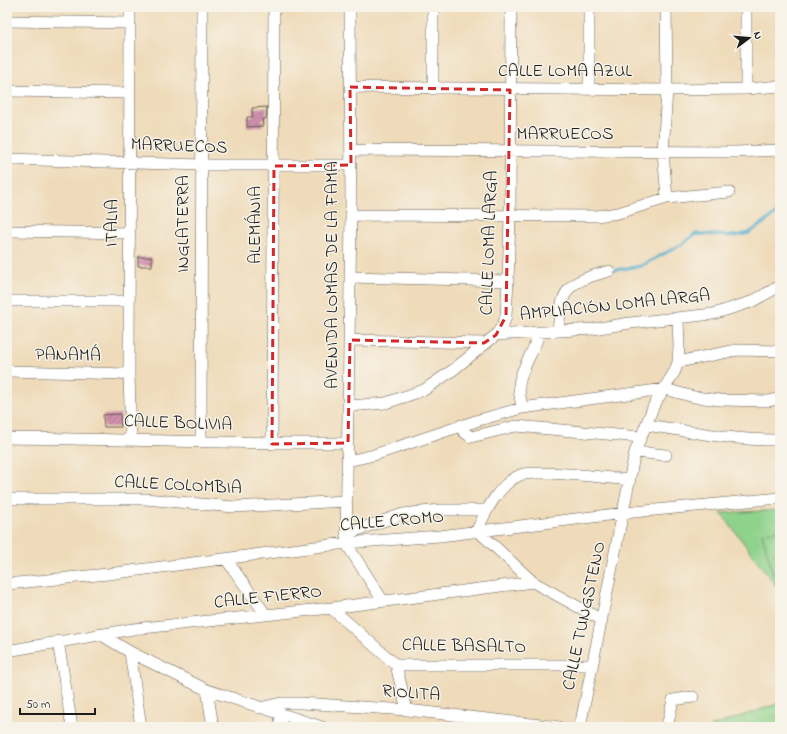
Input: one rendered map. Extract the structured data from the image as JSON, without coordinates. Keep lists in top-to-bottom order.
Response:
{
  "streets": {
    "street": [
      "CALLE LOMA AZUL",
      "MARRUECOS",
      "ITALIA",
      "INGLATERRA",
      "ALEMÁNIA",
      "CALLE LOMA LARGA",
      "AVENIDA LOMAS DE LA FAMA",
      "AMPLIACIÓN LOMA LARGA",
      "PANAMÁ",
      "CALLE BOLIVIA",
      "CALLE COLOMBIA",
      "CALLE CROMO",
      "CALLE FIERRO",
      "CALLE TUNGSTENO",
      "CALLE BASALTO",
      "RIOLITA"
    ]
  },
  "crossings": [
    ["CALLE LOMA AZUL", "CALLE LOMA LARGA"],
    ["CALLE LOMA AZUL", "AVENIDA LOMAS DE LA FAMA"],
    ["MARRUECOS", "ITALIA"],
    ["MARRUECOS", "INGLATERRA"],
    ["MARRUECOS", "ALEMÁNIA"],
    ["MARRUECOS", "CALLE LOMA LARGA"],
    ["MARRUECOS", "AVENIDA LOMAS DE LA FAMA"],
    ["ITALIA", "PANAMÁ"],
    ["ITALIA", "CALLE BOLIVIA"],
    ["INGLATERRA", "CALLE BOLIVIA"],
    ["ALEMÁNIA", "CALLE BOLIVIA"],
    ["CALLE LOMA LARGA", "AVENIDA LOMAS DE LA FAMA"],
    ["CALLE LOMA LARGA", "AMPLIACIÓN LOMA LARGA"],
    ["AVENIDA LOMAS DE LA FAMA", "CALLE BOLIVIA"],
    ["AVENIDA LOMAS DE LA FAMA", "CALLE COLOMBIA"],
    ["AVENIDA LOMAS DE LA FAMA", "CALLE CROMO"],
    ["CALLE CROMO", "CALLE TUNGSTENO"],
    ["CALLE FIERRO", "CALLE BASALTO"],
    ["CALLE TUNGSTENO", "CALLE BASALTO"]
  ],
  "scale_bar": "50 m",
  "north": "right"
}
